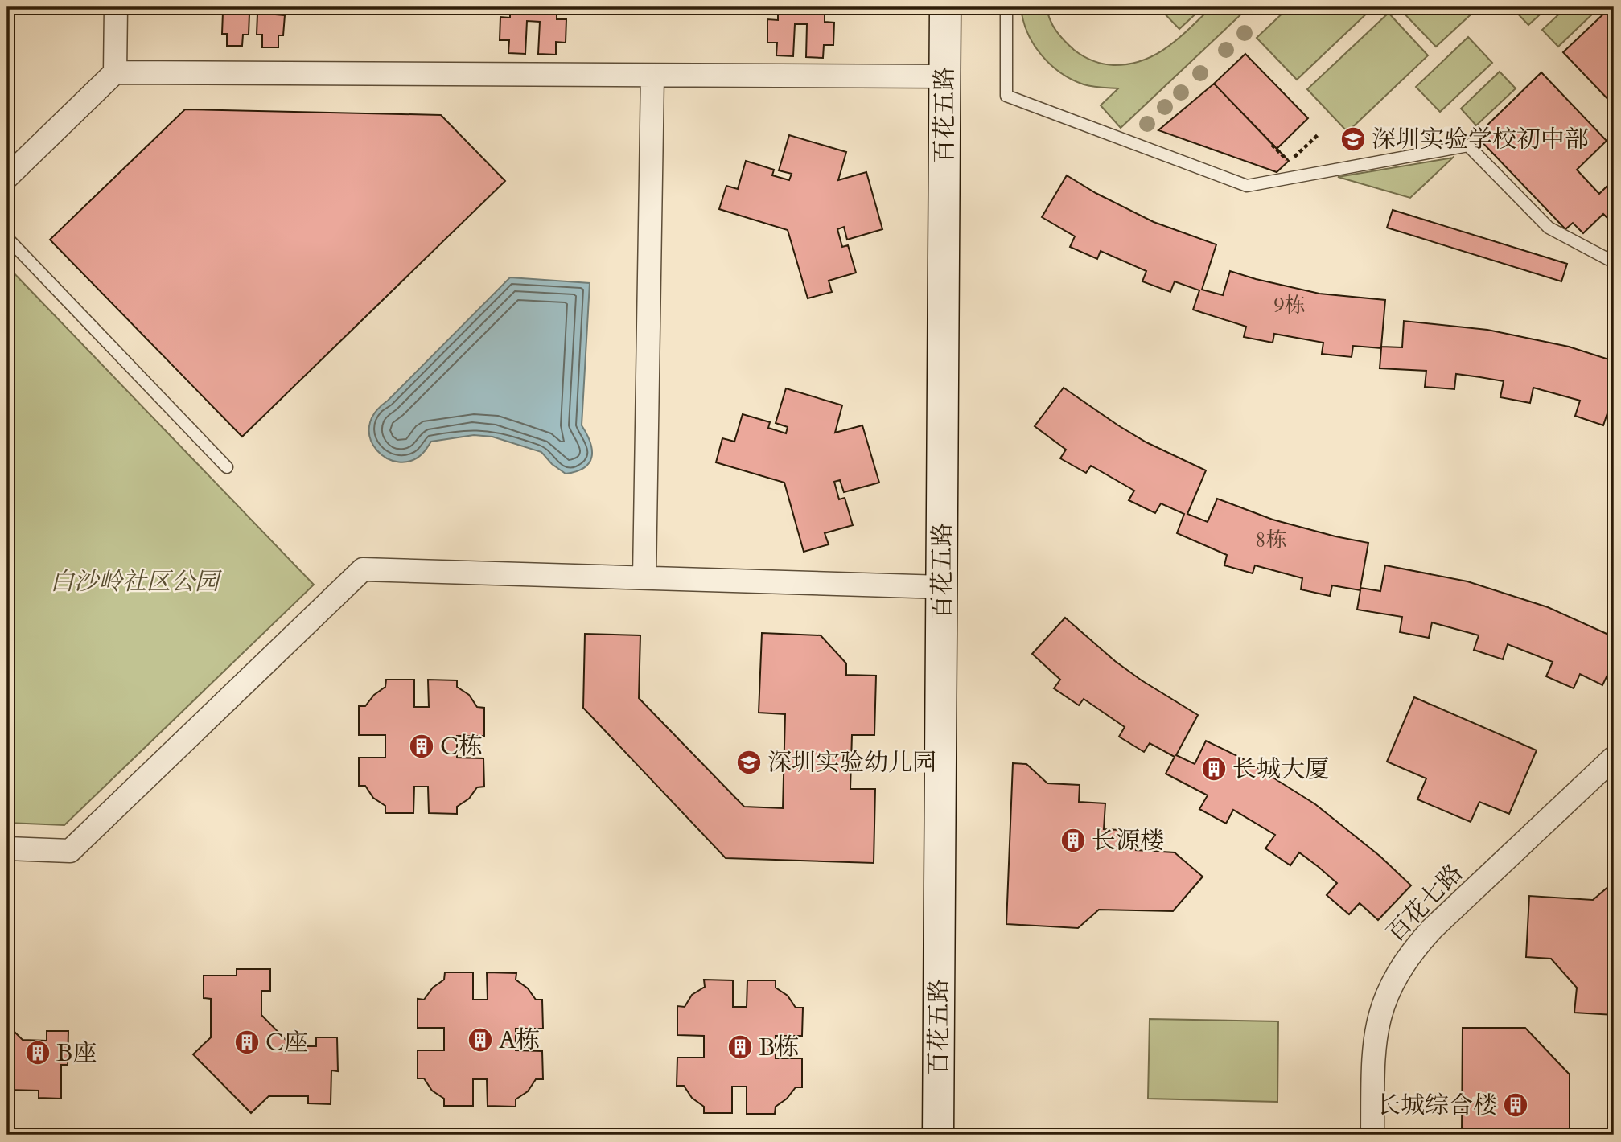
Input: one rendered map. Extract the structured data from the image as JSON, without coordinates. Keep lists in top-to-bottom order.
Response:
{
  "streets": {
    "street": ["百花五路", "百花七路"]
  },
  "parks": ["白沙岭社区公园"],
  "places": {
    "school or university": ["深圳实验学校初中部", "深圳实验幼儿园"],
    "building": [
      "C栋",
      "长城大厦",
      "长源楼",
      "A栋",
      "C座",
      "B栋",
      "B座",
      "长城综合楼"
    ]
  },
  "house_numbers": ["9栋", "8栋"]
}
